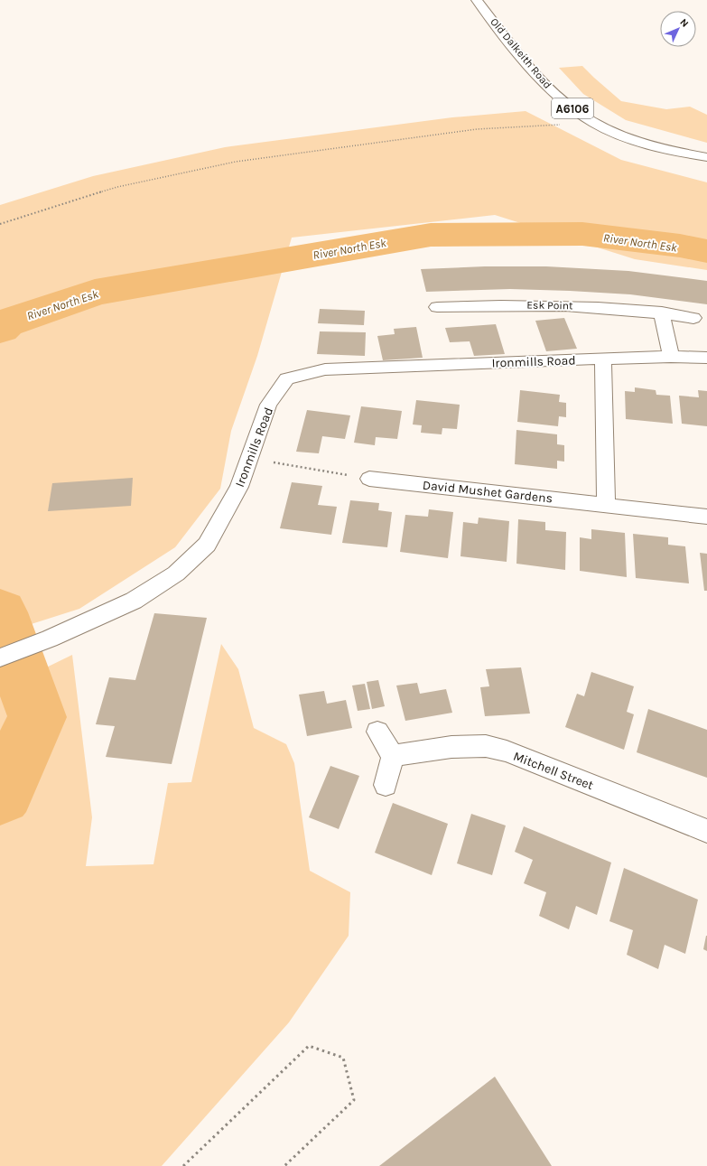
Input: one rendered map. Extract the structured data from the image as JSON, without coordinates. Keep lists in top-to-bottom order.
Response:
{
  "streets": {
    "street": [
      "Old Dalkeith Road",
      "A6106",
      "Esk Point",
      "Ironmills Road",
      "David Mushet Gardens",
      "Mitchell Street"
    ]
  },
  "water": ["River North Esk"],
  "north": "top right"
}
